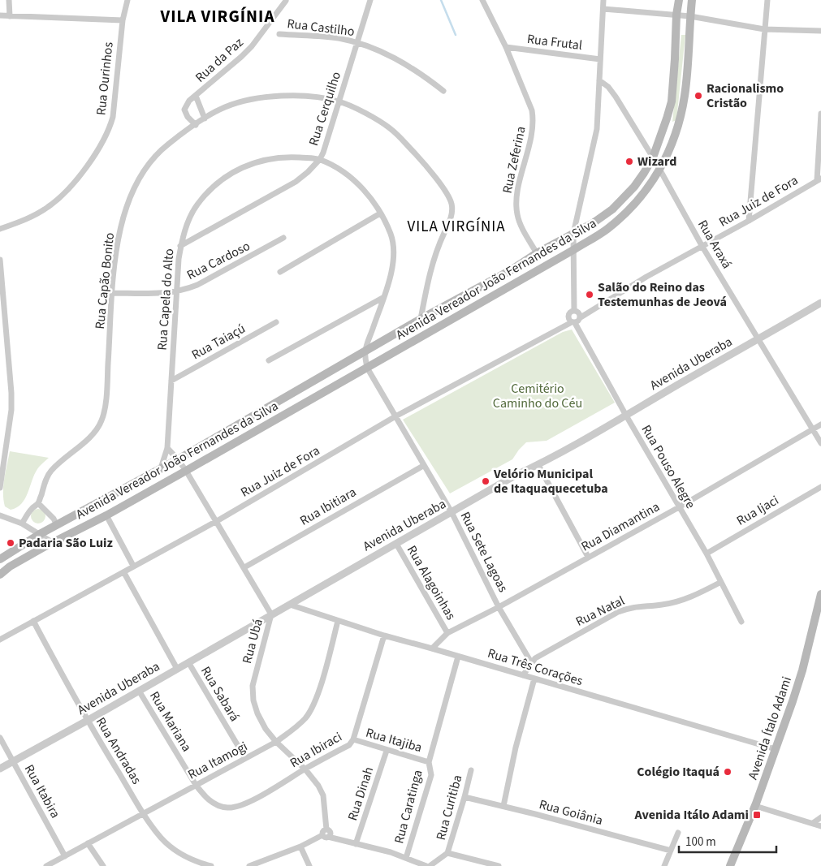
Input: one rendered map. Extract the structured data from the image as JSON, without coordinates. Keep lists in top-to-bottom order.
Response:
{
  "streets": {
    "main road": ["Avenida Vereador João Fernandes da Silva", "Avenida Ítalo Adami"],
    "street": [
      "Rua Castilho",
      "Rua Frutal",
      "Rua da Paz",
      "Rua Ourinhos",
      "Rua Cerquilho",
      "Rua Zeferina",
      "Rua Juiz de Fora",
      "Rua Araxá",
      "Rua Cardoso",
      "Rua Capão Bonito",
      "Rua Capela do Alto",
      "Rua Taiaçú",
      "Avenida Uberaba",
      "Rua Pouso Alegre",
      "Rua Ibitiara",
      "Rua Ijaci",
      "Rua Diamantina",
      "Rua Sete Lagoas",
      "Rua Alagoinhas",
      "Rua Natal",
      "Rua Ubá",
      "Rua Três Corações",
      "Rua Sabará",
      "Rua Mariana",
      "Rua Itajiba",
      "Rua Ibiraci",
      "Rua Andradas",
      "Rua Itamogi",
      "Rua Itabira",
      "Rua Dinah",
      "Rua Caratinga",
      "Rua Curitiba",
      "Rua Goiânia"
    ]
  },
  "crossings": [
    ["Rua Castilho", "Rua Cerquilho"],
    ["Rua Frutal", "Rua Zeferina"],
    ["Rua da Paz", "Rua Capão Bonito"],
    ["Rua Cerquilho", "Rua Capão Bonito"],
    ["Rua Cerquilho", "Rua Capela do Alto"],
    ["Rua Zeferina", "Avenida Vereador João Fernandes da Silva"],
    ["Rua Juiz de Fora", "Rua Araxá"],
    ["Rua Juiz de Fora", "Rua Pouso Alegre"],
    ["Rua Juiz de Fora", "Rua Sete Lagoas"],
    ["Rua Juiz de Fora", "Rua Ubá"],
    ["Rua Juiz de Fora", "Rua Andradas"],
    ["Rua Araxá", "Avenida Vereador João Fernandes da Silva"],
    ["Rua Araxá", "Avenida Uberaba"],
    ["Rua Araxá", "Rua Diamantina"],
    ["Rua Cardoso", "Rua Capão Bonito"],
    ["Rua Cardoso", "Rua Capela do Alto"],
    ["Avenida Vereador João Fernandes da Silva", "Rua Capão Bonito"],
    ["Avenida Vereador João Fernandes da Silva", "Rua Capela do Alto"],
    ["Avenida Vereador João Fernandes da Silva", "Rua Sete Lagoas"],
    ["Avenida Vereador João Fernandes da Silva", "Rua Ubá"],
    ["Rua Capela do Alto", "Rua Taiaçú"],
    ["Avenida Uberaba", "Rua Pouso Alegre"],
    ["Avenida Uberaba", "Rua Sete Lagoas"],
    ["Avenida Uberaba", "Rua Alagoinhas"],
    ["Avenida Uberaba", "Rua Ubá"],
    ["Avenida Uberaba", "Rua Três Corações"],
    ["Avenida Uberaba", "Rua Sabará"],
    ["Avenida Uberaba", "Rua Mariana"],
    ["Avenida Uberaba", "Rua Andradas"],
    ["Avenida Uberaba", "Rua Itabira"],
    ["Rua Pouso Alegre", "Rua Ijaci"],
    ["Rua Pouso Alegre", "Rua Diamantina"],
    ["Rua Pouso Alegre", "Rua Natal"],
    ["Rua Ibitiara", "Rua Sete Lagoas"],
    ["Rua Ibitiara", "Rua Ubá"],
    ["Rua Diamantina", "Rua Sete Lagoas"],
    ["Rua Diamantina", "Rua Alagoinhas"],
    ["Rua Diamantina", "Rua Três Corações"],
    ["Rua Sete Lagoas", "Rua Natal"],
    ["Rua Natal", "Rua Três Corações"],
    ["Rua Ubá", "Rua Ibiraci"],
    ["Rua Ubá", "Rua Itamogi"],
    ["Rua Três Corações", "Avenida Ítalo Adami"],
    ["Rua Três Corações", "Rua Ibiraci"],
    ["Rua Três Corações", "Rua Itamogi"],
    ["Rua Três Corações", "Rua Caratinga"],
    ["Rua Sabará", "Rua Itamogi"],
    ["Rua Mariana", "Rua Ibiraci"],
    ["Rua Mariana", "Rua Itamogi"],
    ["Rua Itajiba", "Rua Ibiraci"],
    ["Rua Itajiba", "Rua Dinah"],
    ["Rua Itajiba", "Rua Caratinga"],
    ["Rua Ibiraci", "Rua Itamogi"],
    ["Rua Andradas", "Rua Itamogi"],
    ["Rua Itamogi", "Rua Itabira"],
    ["Rua Curitiba", "Rua Goiânia"]
  ],
  "districts": ["VILA VIRGÍNIA", "VILA VIRGÍNIA"],
  "parks": ["Cemitério Caminho do Céu"],
  "places": {
    "other": [
      "Racionalismo Cristão",
      "Wizard",
      "Salão do Reino das Testemunhas de Jeová",
      "Velório Municipal de Itaquaquecetuba",
      "Padaria São Luiz",
      "Colégio Itaquá"
    ],
    "transit": ["Avenida Itálo Adami"]
  },
  "scale_bar": "100 m"
}
